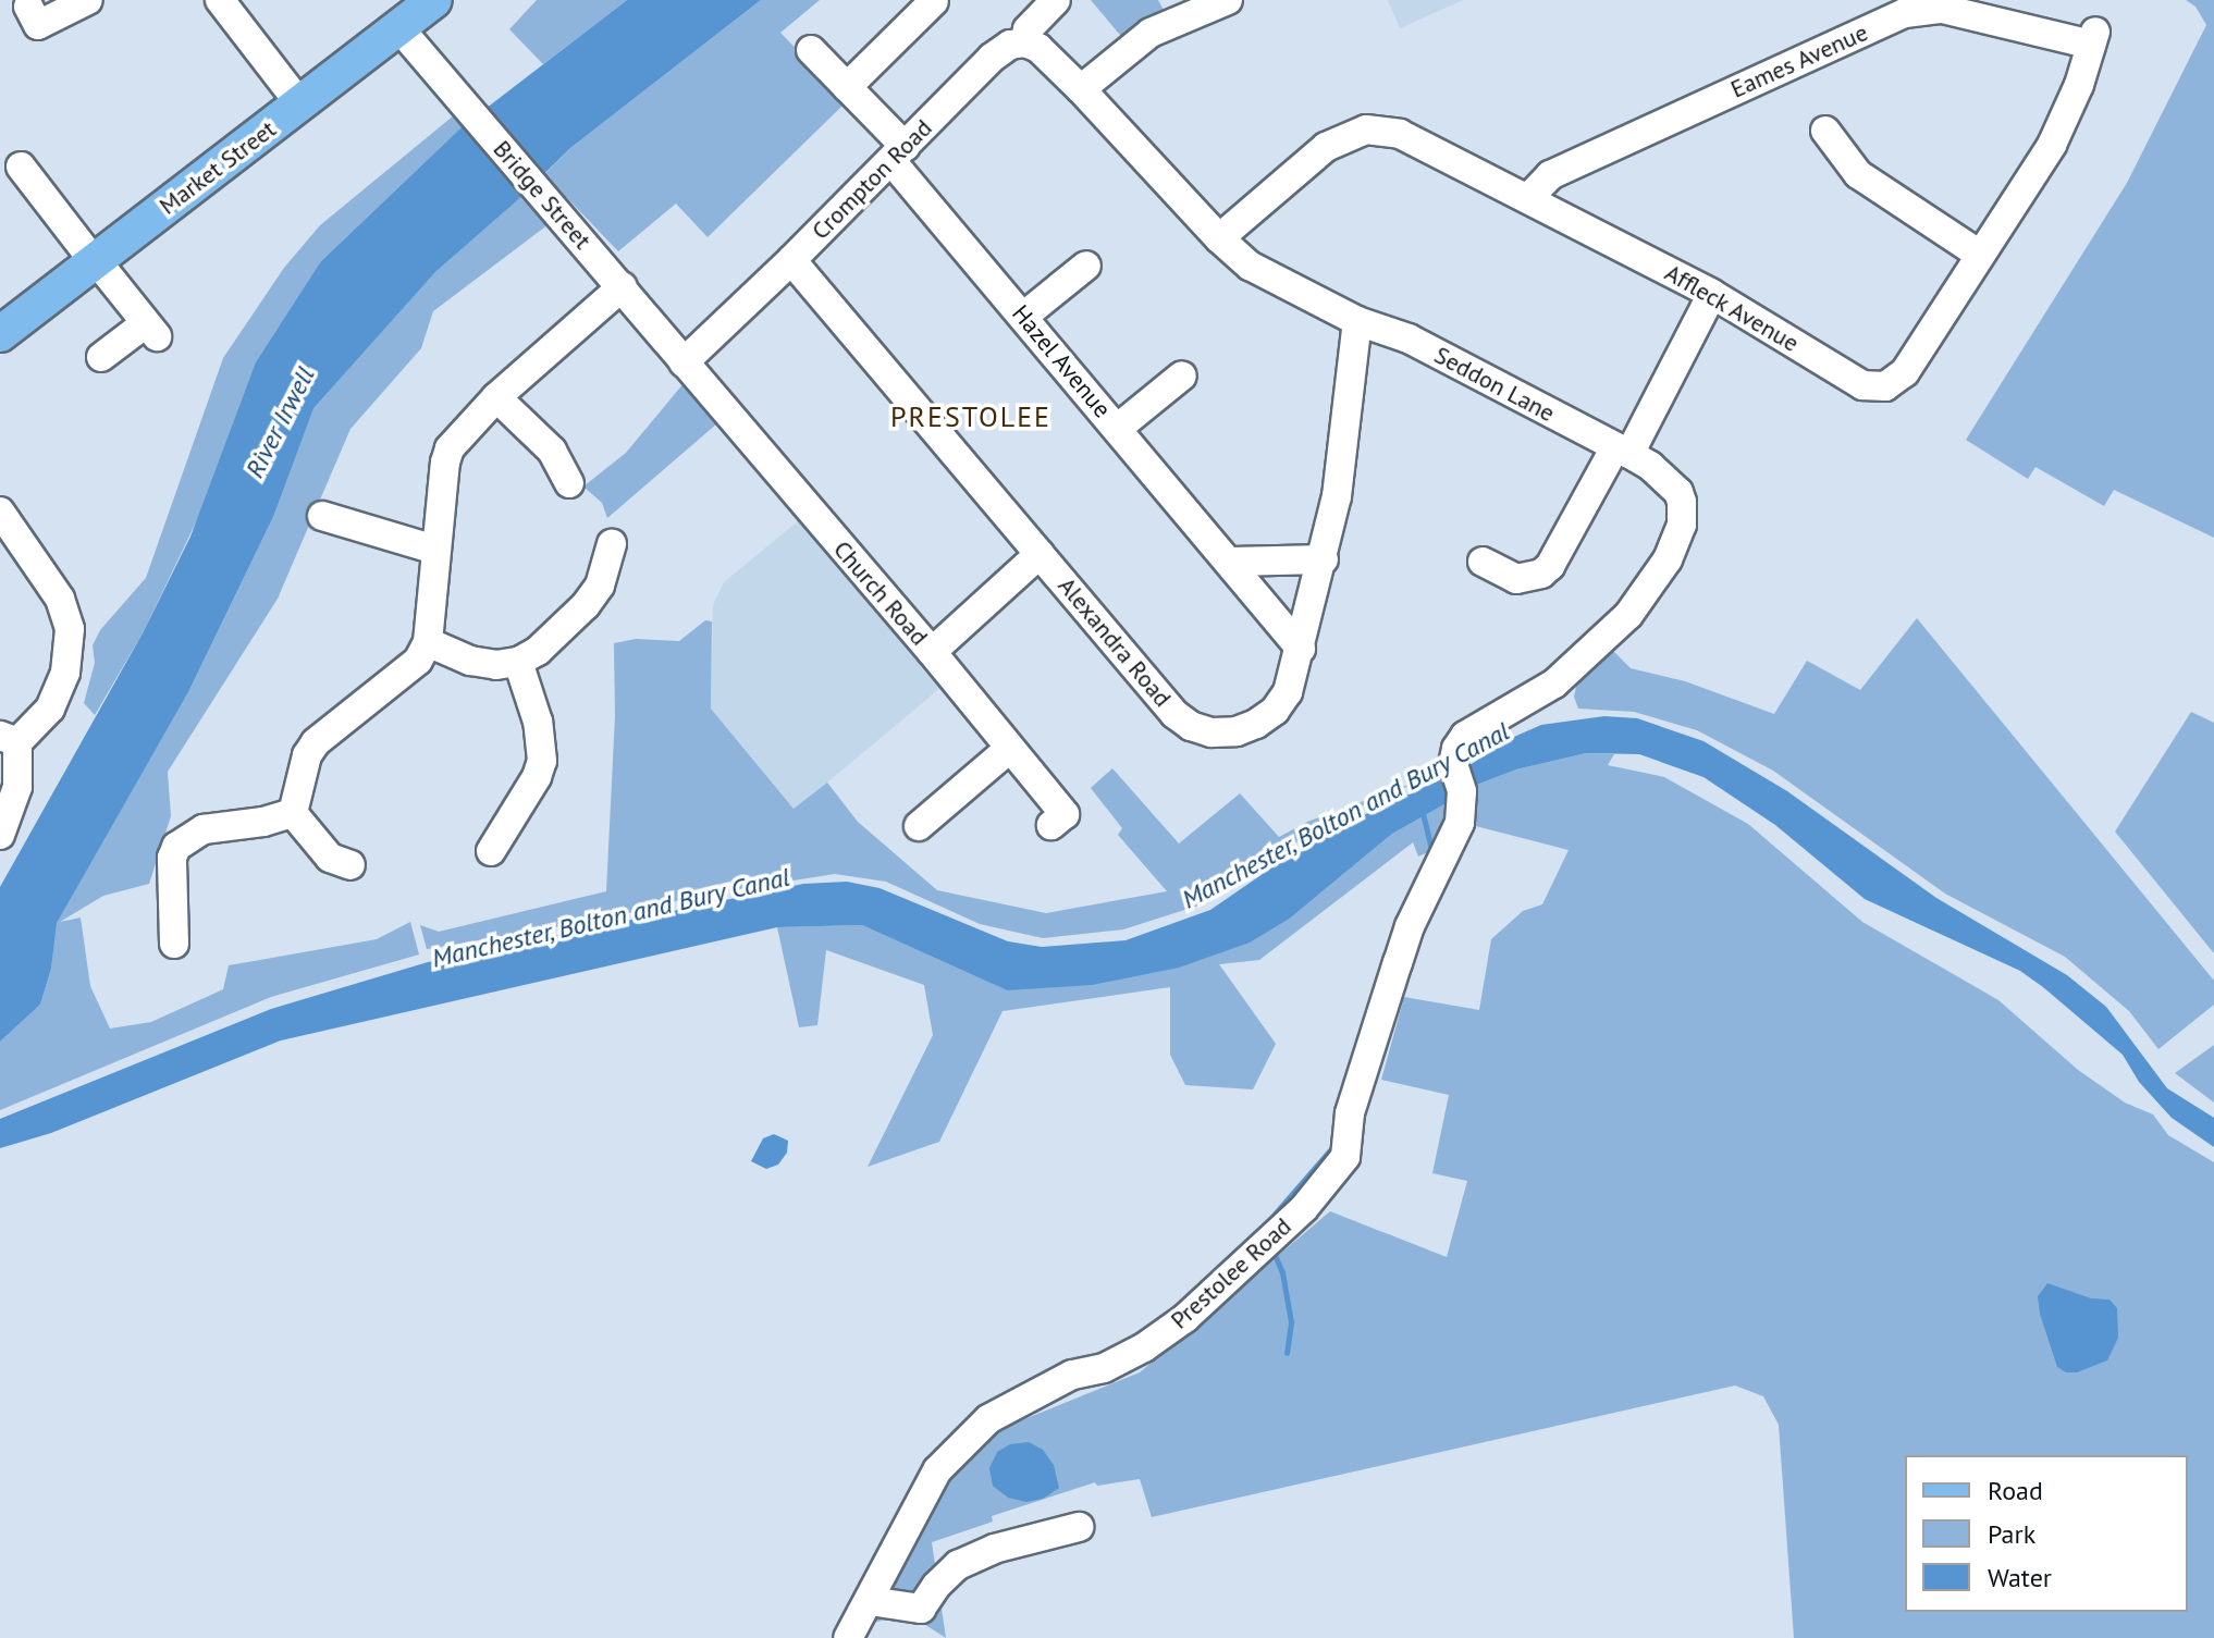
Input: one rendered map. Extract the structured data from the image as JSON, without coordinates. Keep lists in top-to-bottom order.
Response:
{
  "streets": {
    "main road": ["Market Street"],
    "street": [
      "Eames Avenue",
      "Crompton Road",
      "Bridge Street",
      "Affleck Avenue",
      "Hazel Avenue",
      "Seddon Lane",
      "Church Road",
      "Alexandra Road",
      "Prestolee Road"
    ]
  },
  "crossings": [
    ["Eames Avenue", "Affleck Avenue"],
    ["Market Street", "Bridge Street"],
    ["Crompton Road", "Bridge Street"],
    ["Crompton Road", "Hazel Avenue"],
    ["Crompton Road", "Seddon Lane"],
    ["Crompton Road", "Church Road"],
    ["Crompton Road", "Alexandra Road"],
    ["Bridge Street", "Church Road"],
    ["Affleck Avenue", "Seddon Lane"],
    ["Hazel Avenue", "Alexandra Road"],
    ["Seddon Lane", "Alexandra Road"],
    ["Seddon Lane", "Prestolee Road"]
  ],
  "districts": ["PRESTOLEE"],
  "water": ["River Irwell", "Manchester, Bolton and Bury Canal"],
  "legend": ["Road", "Park", "Water"]
}
